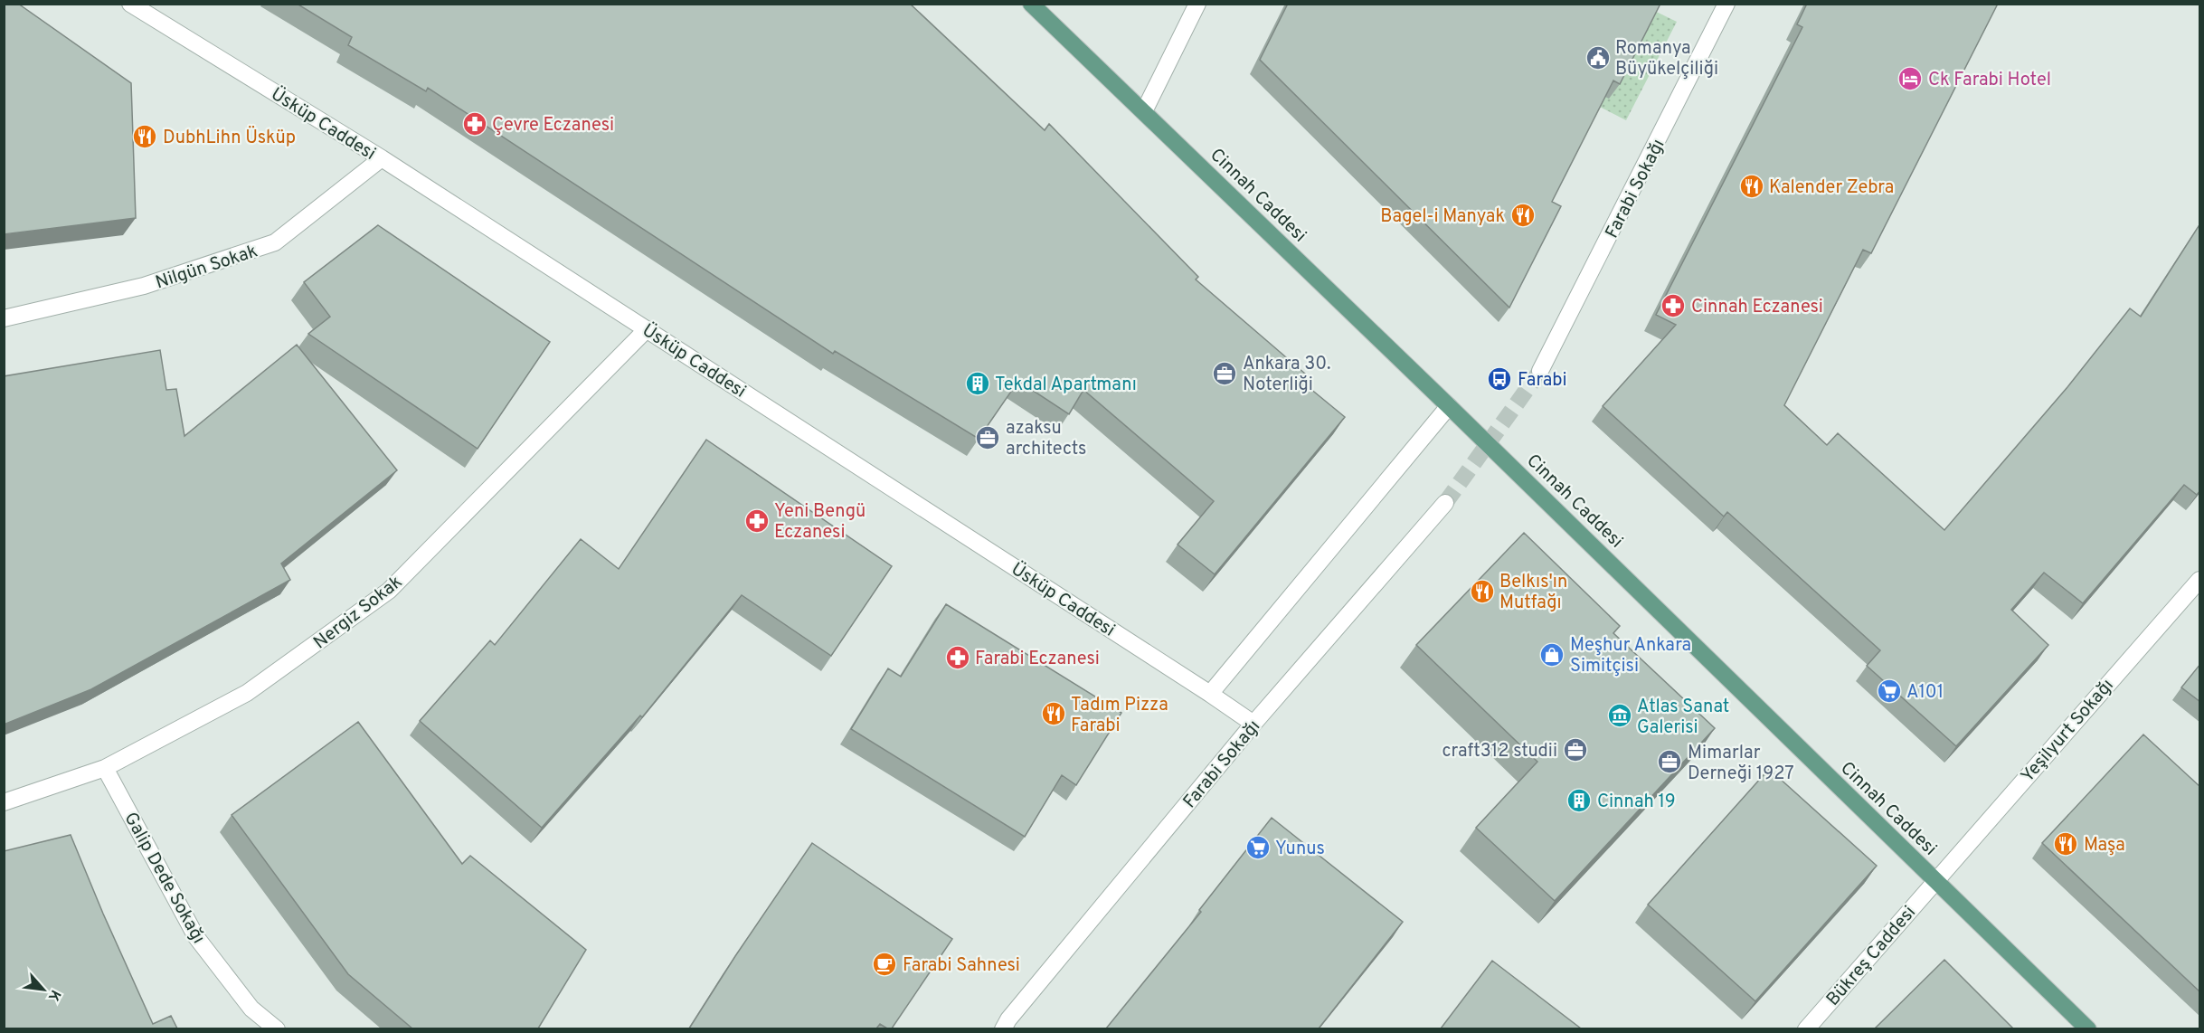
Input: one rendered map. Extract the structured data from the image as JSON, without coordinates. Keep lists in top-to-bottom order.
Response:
{
  "streets": {
    "main road": ["Cinnah Caddesi"],
    "street": [
      "Üsküp Caddesi",
      "Farabi Sokağı",
      "Nilgün Sokak",
      "Nergiz Sokak",
      "Yeşilyurt Sokağı",
      "Galip Dede Sokağı",
      "Bükreş Caddesi"
    ]
  },
  "crossings": [
    ["Üsküp Caddesi", "Farabi Sokağı"],
    ["Üsküp Caddesi", "Nilgün Sokak"],
    ["Üsküp Caddesi", "Nergiz Sokak"],
    ["Cinnah Caddesi", "Yeşilyurt Sokağı"],
    ["Cinnah Caddesi", "Bükreş Caddesi"],
    ["Nergiz Sokak", "Galip Dede Sokağı"],
    ["Yeşilyurt Sokağı", "Bükreş Caddesi"]
  ],
  "places": {
    "public building": ["Romanya Büyükelçiliği"],
    "hotel": ["Ck Farabi Hotel"],
    "pharmacy": [
      "Çevre Eczanesi",
      "Cinnah Eczanesi",
      "Yeni Bengü Eczanesi",
      "Farabi Eczanesi"
    ],
    "restaurant": [
      "DubhLihn Üsküp",
      "Kalender Zebra",
      "Bagel-i Manyak",
      "Belkıs'ın Mutfağı",
      "Tadım Pizza Farabi",
      "Maşa"
    ],
    "office": [
      "Ankara 30. Noterliği",
      "azaksu architects",
      "craft312 studii",
      "Mimarlar Derneği 1927"
    ],
    "bus stop": ["Farabi"],
    "building": ["Tekdal Apartmanı", "Cinnah 19"],
    "shop": ["Meşhur Ankara Simitçisi"],
    "supermarket": ["A101", "Yunus"],
    "museum": ["Atlas Sanat Galerisi"],
    "cafe": ["Farabi Sahnesi"]
  },
  "north": "bottom right"
}
